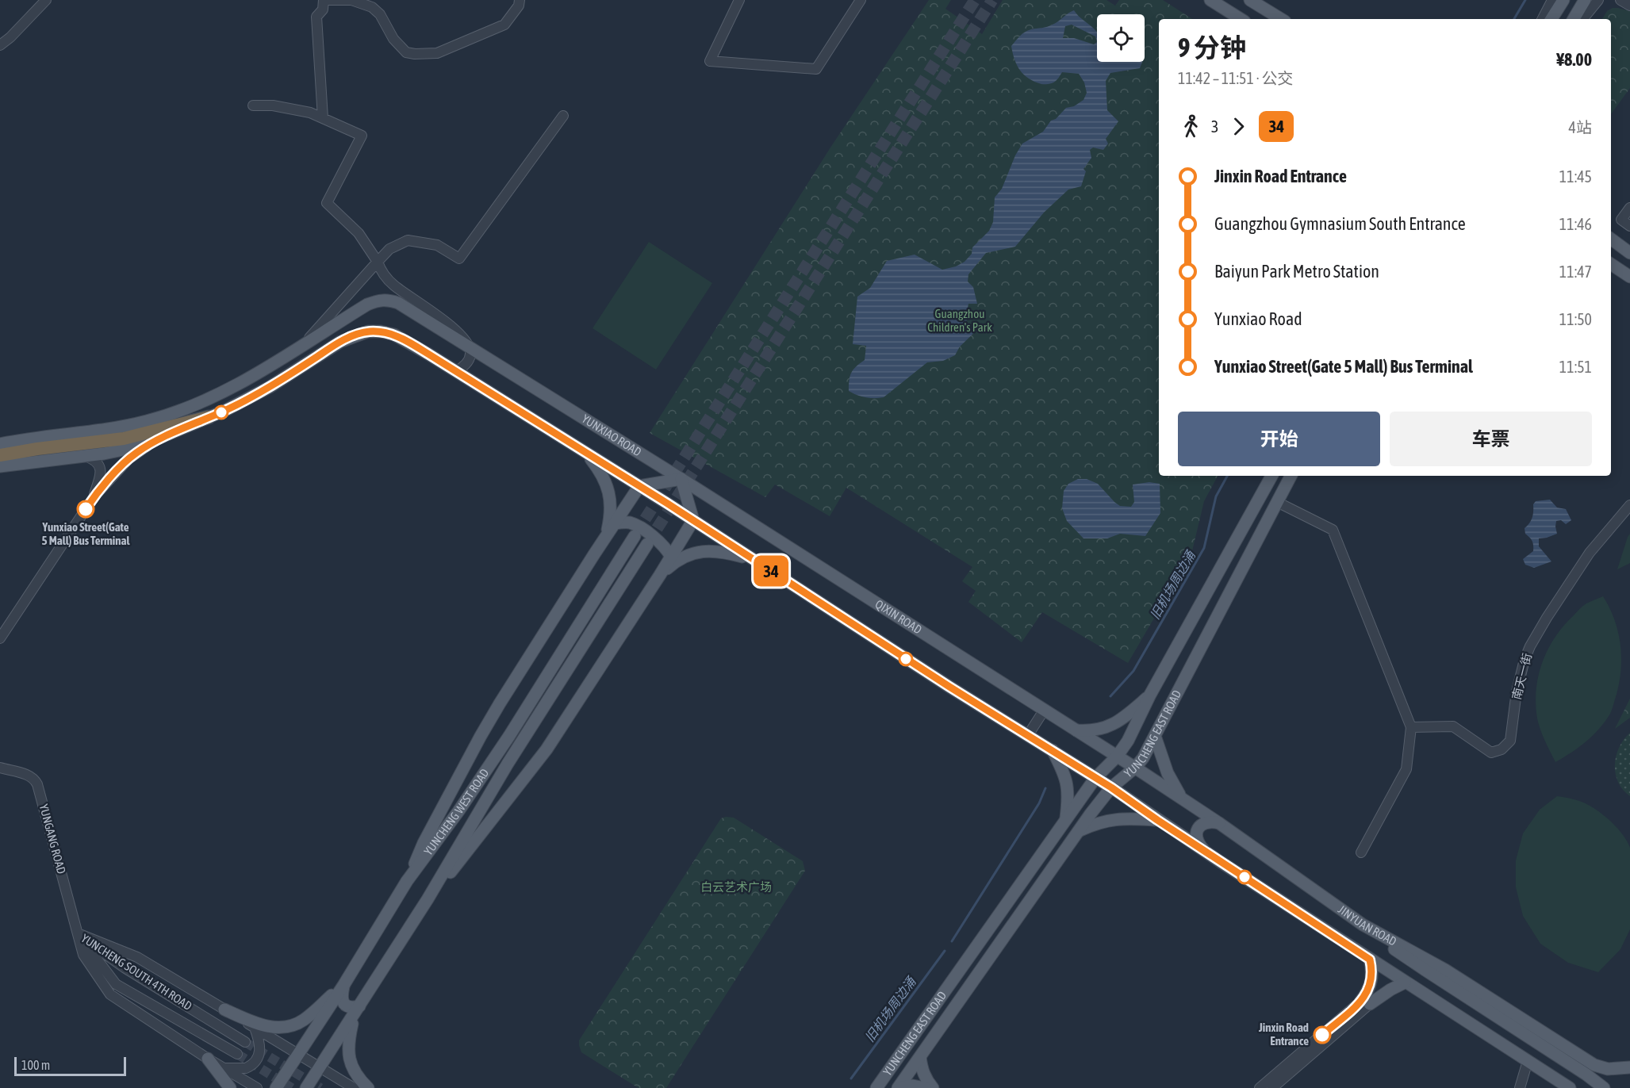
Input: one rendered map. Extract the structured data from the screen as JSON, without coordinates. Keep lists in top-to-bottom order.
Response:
{
  "streets": {
    "main road": [
      "YUNXIAO ROAD",
      "QIXIN ROAD",
      "YUNCHENG EAST ROAD",
      "YUNCHENG WEST ROAD",
      "JINYUAN ROAD"
    ],
    "street": ["南天一街", "YUNGANG ROAD", "YUNCHENG SOUTH 4TH ROAD"]
  },
  "crossings": [
    ["YUNXIAO ROAD", "QIXIN ROAD"],
    ["QIXIN ROAD", "YUNCHENG EAST ROAD"],
    ["QIXIN ROAD", "JINYUAN ROAD"],
    ["YUNCHENG EAST ROAD", "JINYUAN ROAD"],
    ["YUNGANG ROAD", "YUNCHENG SOUTH 4TH ROAD"]
  ],
  "water": ["旧机场周边涌"],
  "parks": ["Guangzhou Children's Park", "白云艺术广场"],
  "places": ["Yunxiao Street(Gate 5 Mall) Bus Terminal", "Jinxin Road Entrance"],
  "lines": ["bus line 34"],
  "scale_bar": "100 m",
  "page": {
    "on_map": "34",
    "heading": ["9 分钟", "11:42 – 11:51 · 公交", "¥8.00"],
    "legs": ["3", "34", "4站"],
    "list": [
      {
        "name": "Jinxin Road Entrance",
        "value": "11:45"
      },
      {
        "name": "Guangzhou Gymnasium South Entrance",
        "value": "11:46"
      },
      {
        "name": "Baiyun Park Metro Station",
        "value": "11:47"
      },
      {
        "name": "Yunxiao Road",
        "value": "11:50"
      },
      {
        "name": "Yunxiao Street(Gate 5 Mall) Bus Terminal",
        "value": "11:51"
      }
    ],
    "buttons": ["开始", "车票"],
    "scale": "100 m"
  }
}
